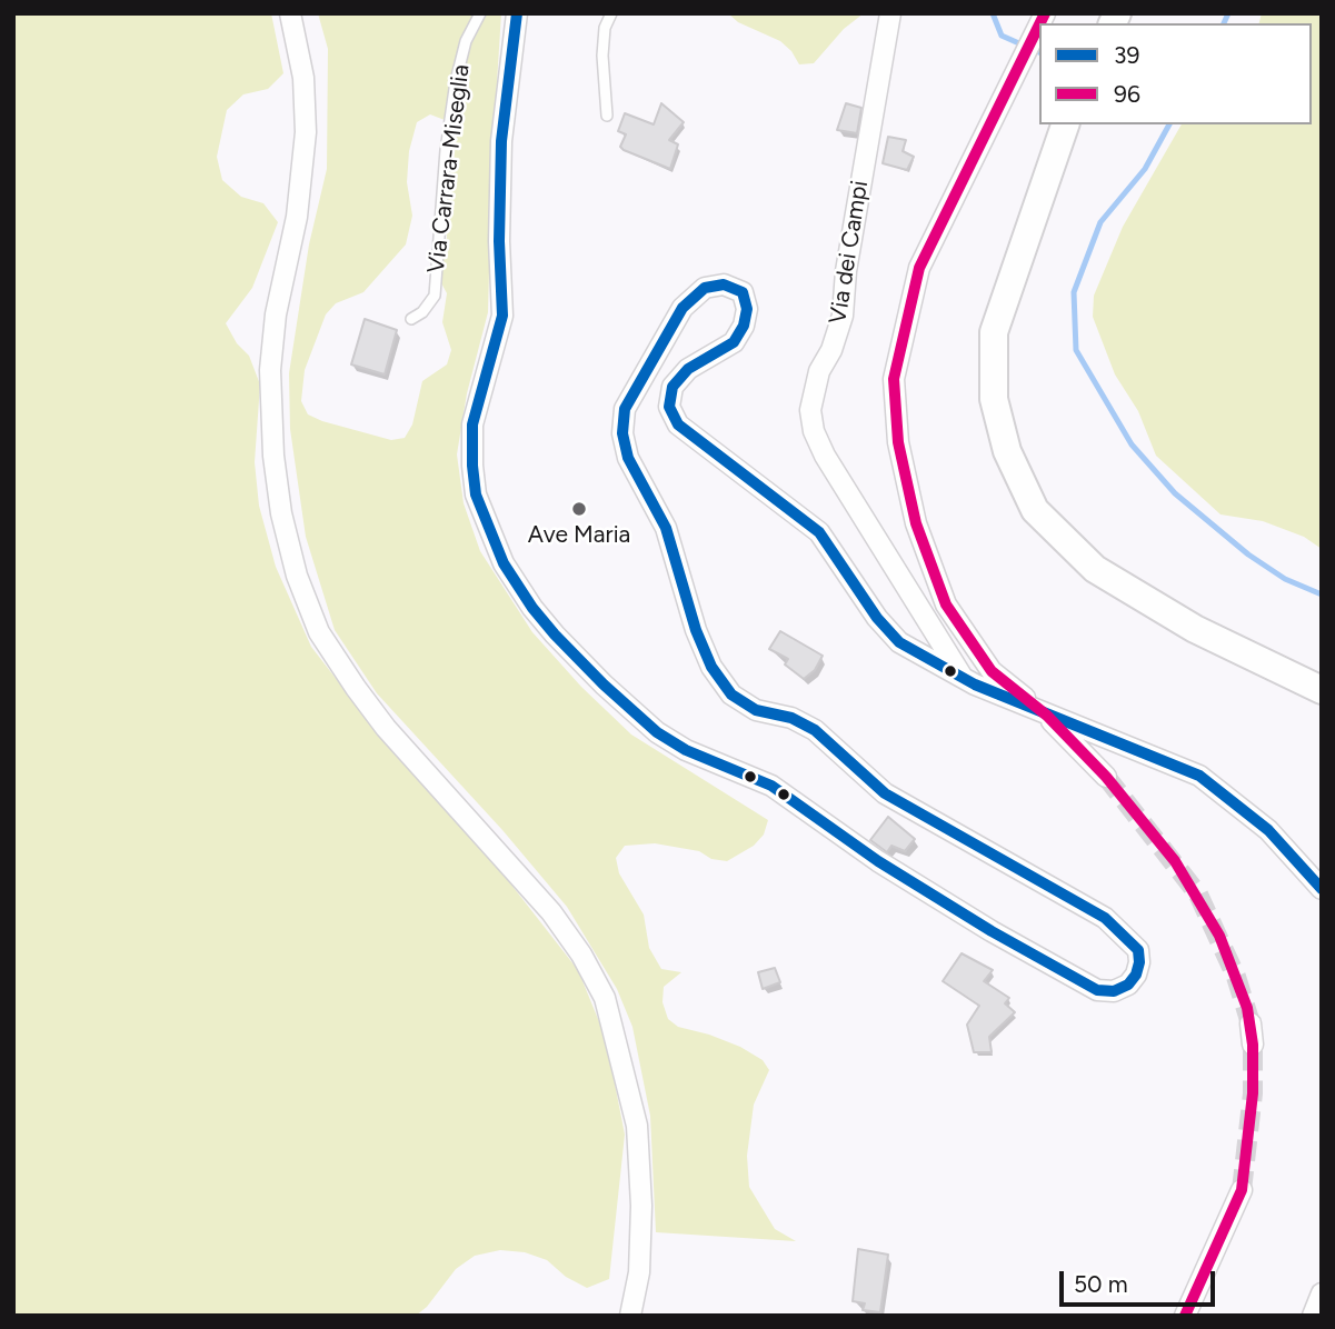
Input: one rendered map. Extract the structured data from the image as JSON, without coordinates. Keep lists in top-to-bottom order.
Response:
{
  "streets": {
    "street": ["Via Carrara-Miseglia", "Via dei Campi"]
  },
  "crossings": [
    ["Via Carrara-Miseglia", "Via dei Campi"]
  ],
  "places": ["Ave Maria"],
  "lines": ["transit line 39", "transit line 96"],
  "legend": ["39", "96"],
  "scale_bar": "50 m"
}
